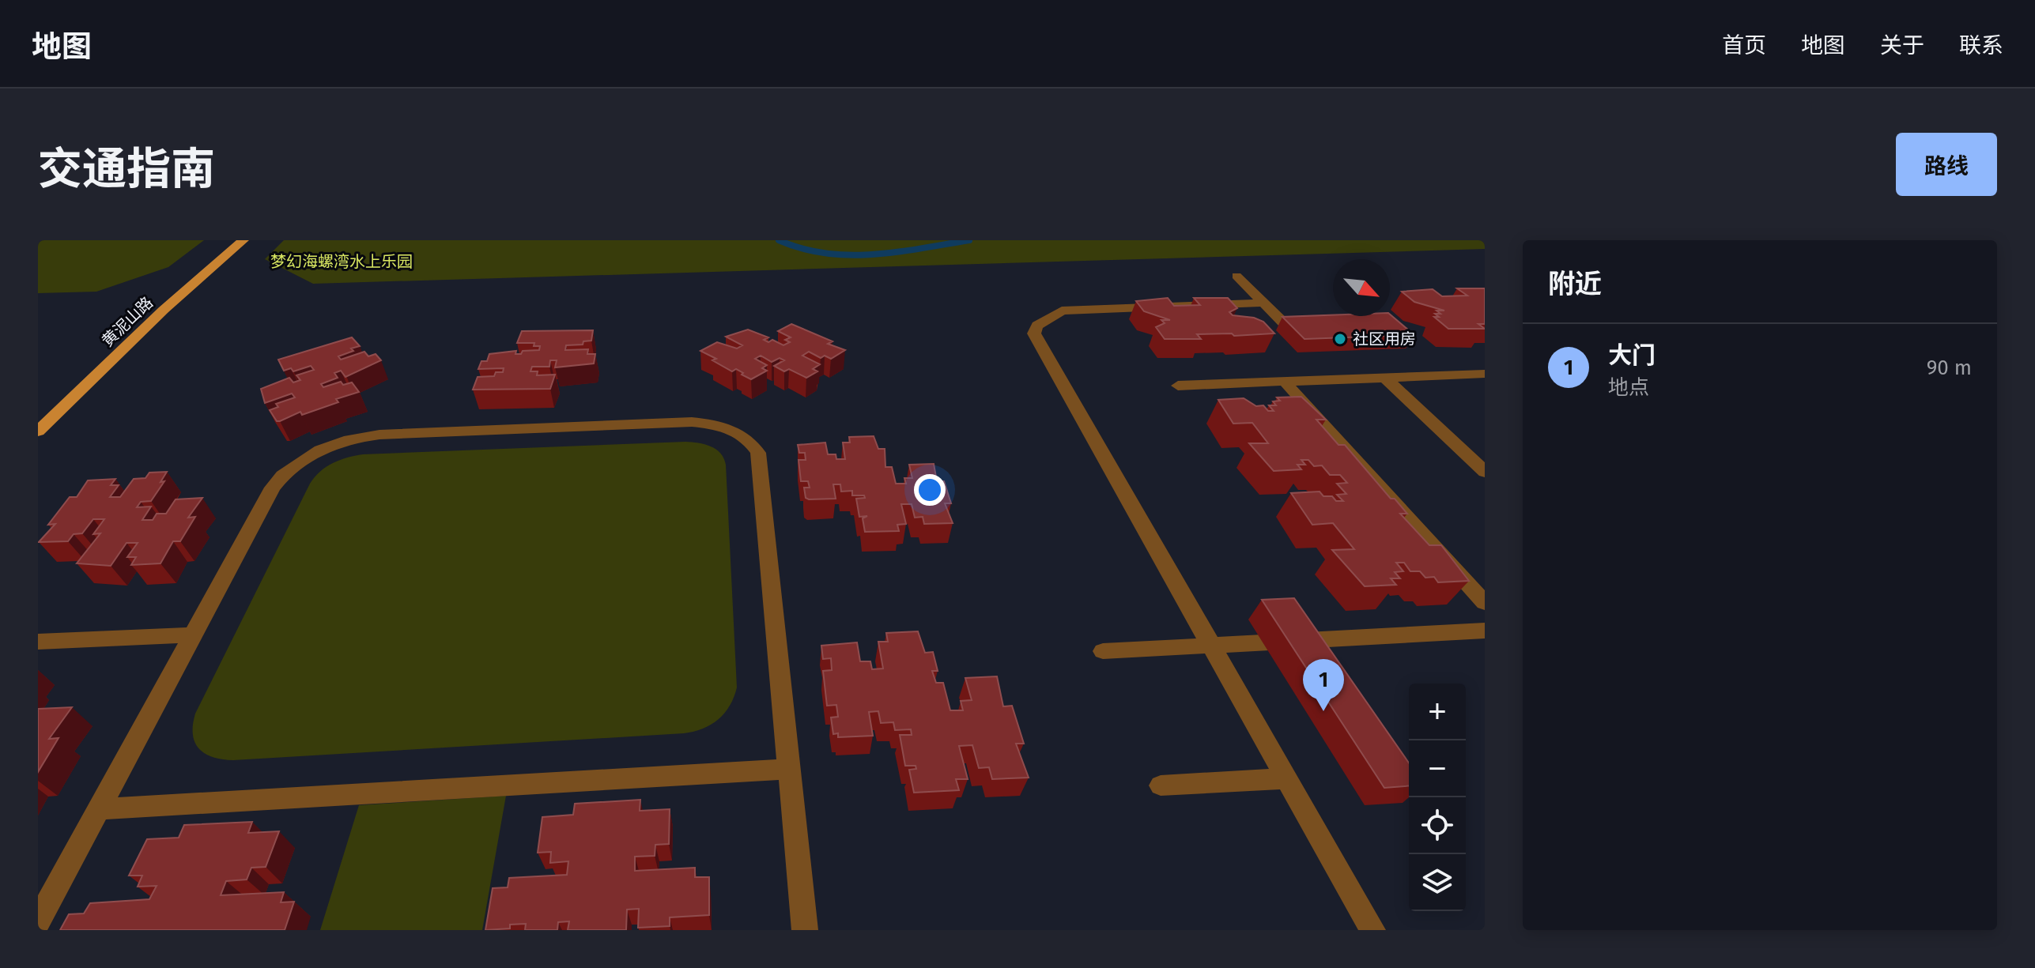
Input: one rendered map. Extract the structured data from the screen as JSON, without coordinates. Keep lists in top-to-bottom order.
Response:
{
  "streets": {
    "main road": ["黄泥山路"]
  },
  "parks": ["梦幻海螺湾水上乐园"],
  "places": ["社区用房"],
  "north": "bottom right",
  "page": {
    "header": "地图",
    "nav": [
      "首页",
      "地图",
      "关于",
      "联系"
    ],
    "title": "交通指南",
    "buttons": "路线",
    "heading": "附近",
    "list": [
      {
        "mark": "1",
        "name": "大门",
        "note": "地点",
        "value": "90 m"
      }
    ],
    "pins": "1",
    "map_buttons": ["+", "−"]
  }
}
